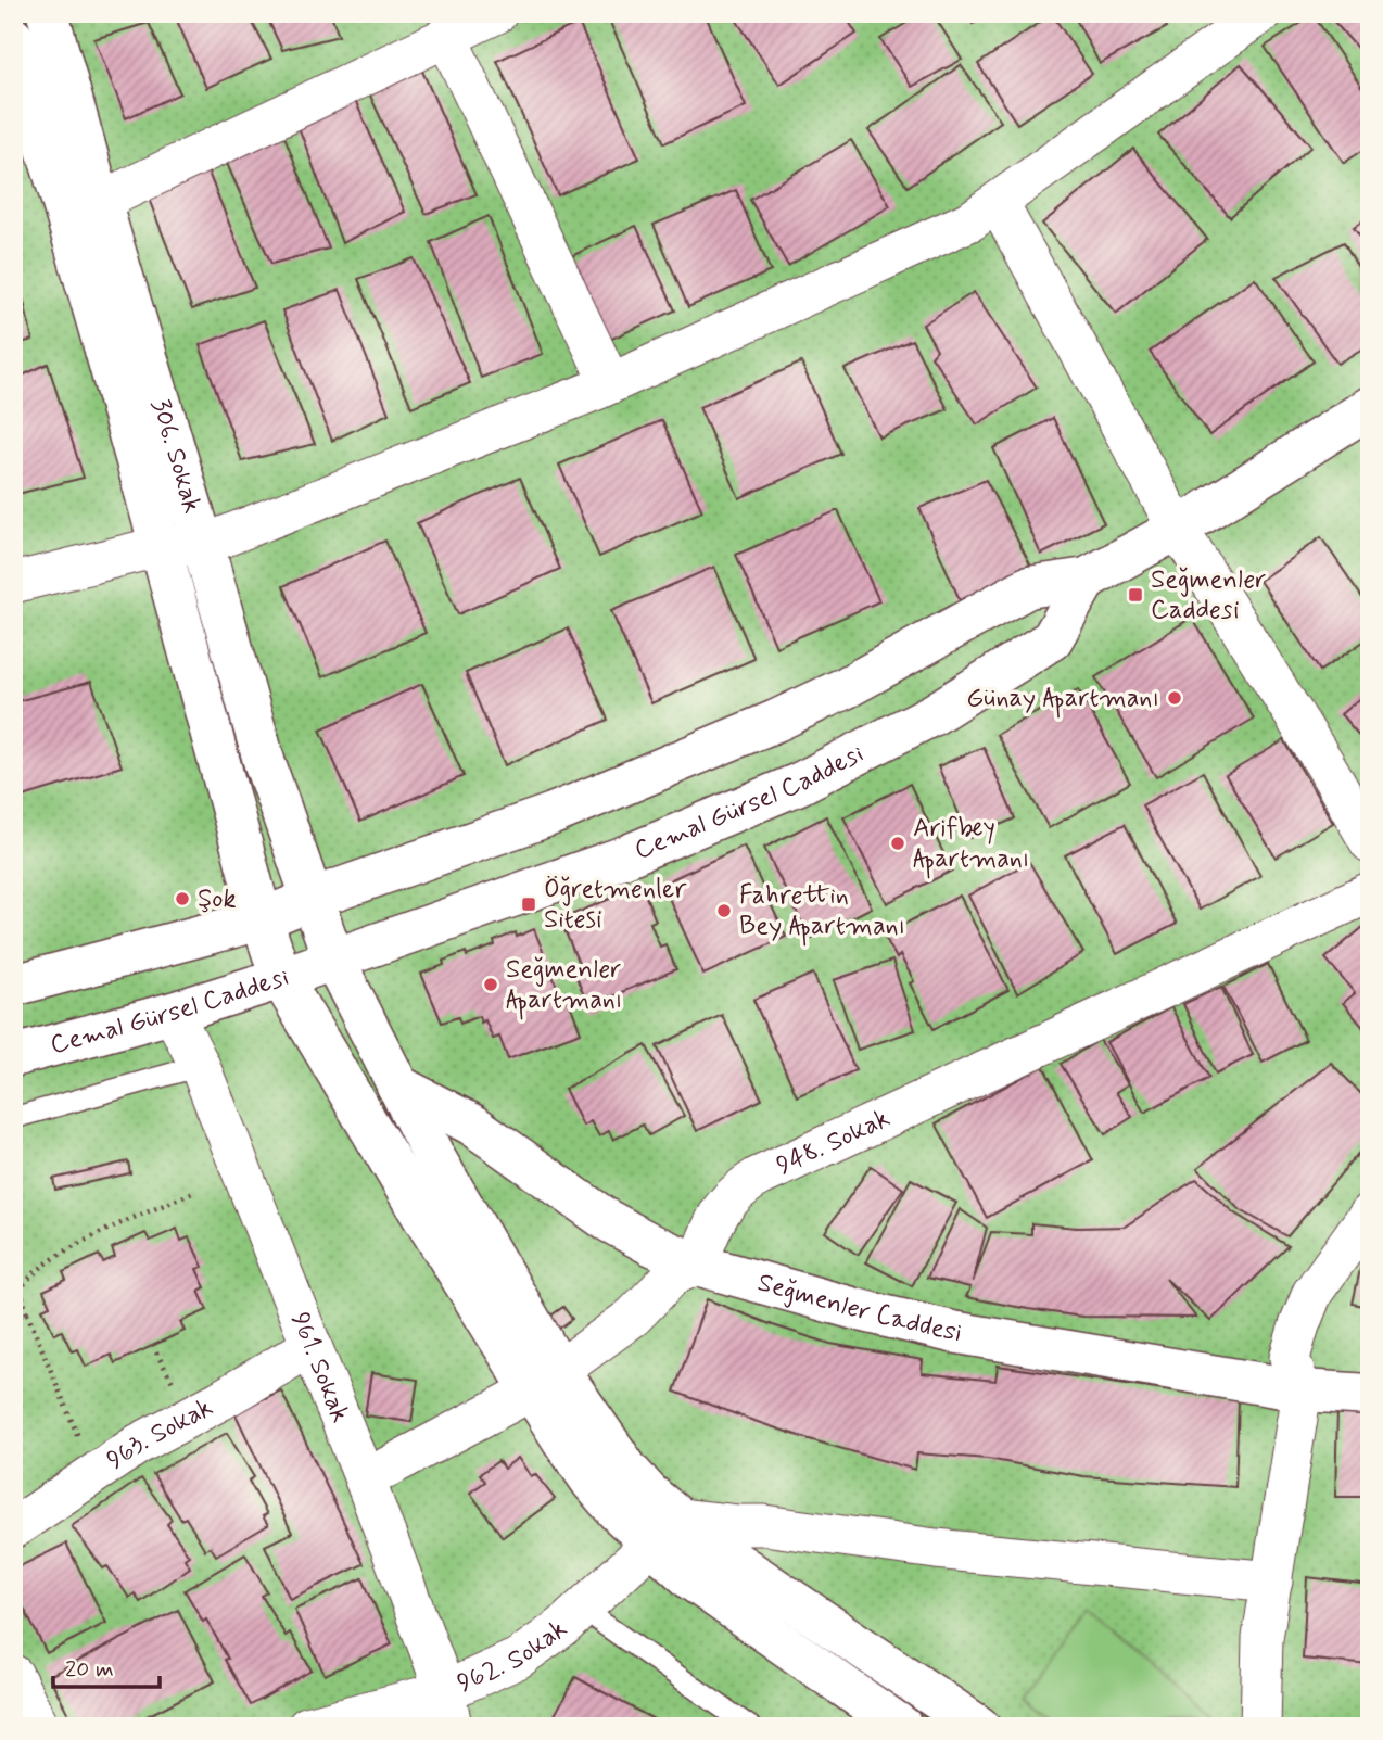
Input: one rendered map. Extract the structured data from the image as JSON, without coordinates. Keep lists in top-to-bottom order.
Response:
{
  "streets": {
    "street": [
      "306. Sokak",
      "Cemal Gürsel Caddesi",
      "948. Sokak",
      "Seğmenler Caddesi",
      "961. Sokak",
      "963. Sokak",
      "962. Sokak"
    ]
  },
  "crossings": [
    ["306. Sokak", "Cemal Gürsel Caddesi"],
    ["306. Sokak", "Seğmenler Caddesi"],
    ["Cemal Gürsel Caddesi", "961. Sokak"],
    ["948. Sokak", "Seğmenler Caddesi"],
    ["961. Sokak", "963. Sokak"],
    ["961. Sokak", "962. Sokak"]
  ],
  "places": {
    "transit": ["Seğmenler Caddesi", "Öğretmenler Sitesi"],
    "other": [
      "Günay Apartmanı",
      "Arifbey Apartmanı",
      "Şok",
      "Fahrettin Bey Apartmanı",
      "Seğmenler Apartmanı"
    ]
  },
  "scale_bar": "20 m"
}
